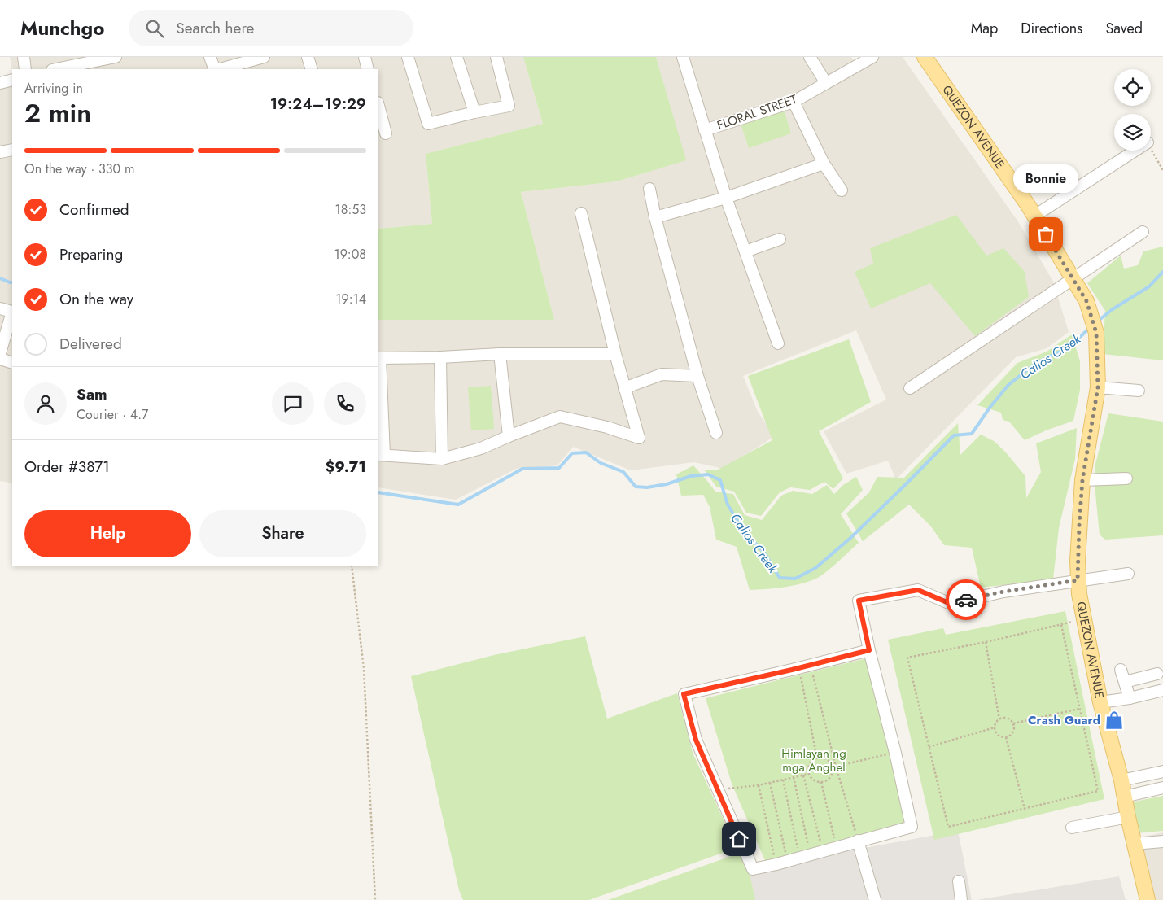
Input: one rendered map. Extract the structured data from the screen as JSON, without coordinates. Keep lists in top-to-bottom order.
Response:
{
  "streets": {
    "main road": ["QUEZON AVENUE"],
    "street": ["FLORAL STREET"]
  },
  "water": ["Calios Creek"],
  "parks": ["Himlayan ng mga Anghel"],
  "places": {
    "other": ["Bonnie"],
    "shop": ["Crash Guard"]
  },
  "page": {
    "header": "Munchgo",
    "search": "Search here",
    "nav": ["Map", "Directions", "Saved"],
    "heading": ["2 min", "Arriving in", "19:24–19:29"],
    "panel": [
      "Sam",
      "Courier · 4.7",
      "Order #3871",
      "$9.71"
    ],
    "bar": "On the way · 330 m",
    "bubble": "Bonnie",
    "list": [
      ["Confirmed", "18:53"],
      ["Preparing", "19:08"],
      ["On the way", "19:14"],
      "Delivered"
    ],
    "buttons": ["Help", "Share"]
  }
}
